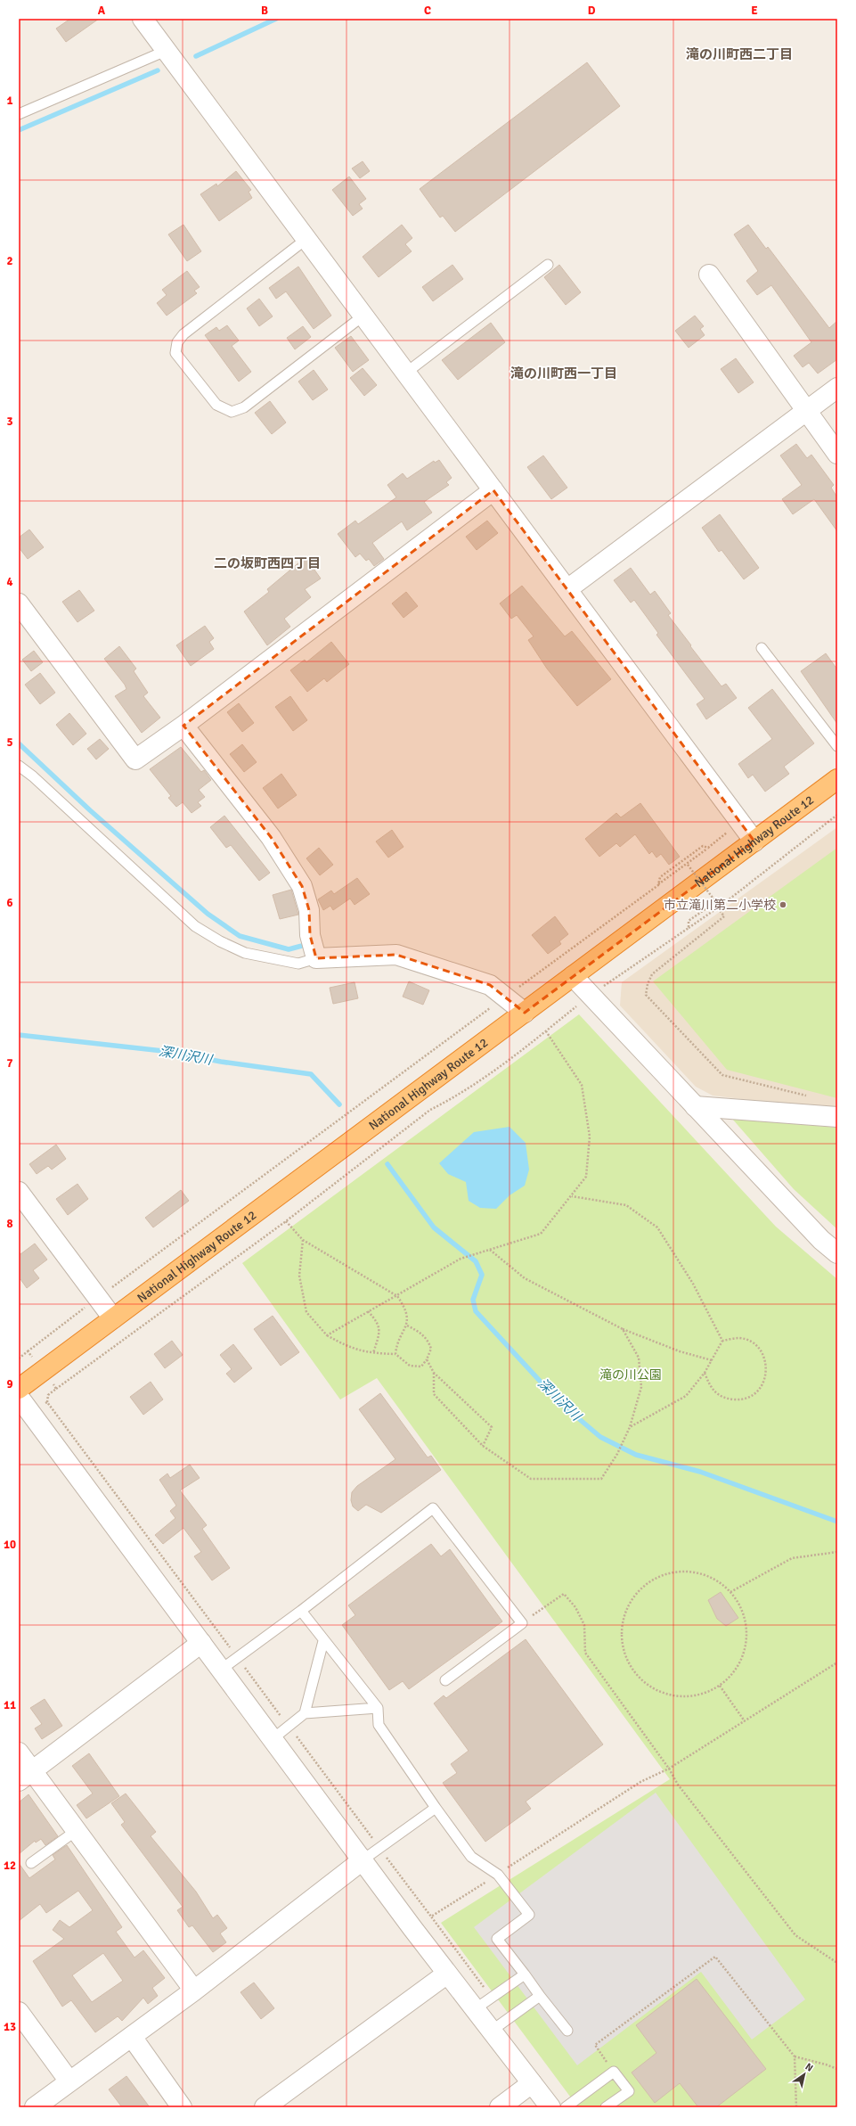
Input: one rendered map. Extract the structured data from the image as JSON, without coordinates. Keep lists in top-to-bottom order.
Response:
{
  "streets": {
    "highway": ["National Highway Route 12"]
  },
  "districts": ["滝の川町西二丁目", "滝の川町西一丁目", "二の坂町西四丁目"],
  "water": ["深川沢川"],
  "parks": ["滝の川公園"],
  "places": ["市立滝川第二小学校"],
  "north": "top right",
  "grid": {
    "columns": [
      "A",
      "B",
      "C",
      "D",
      "E"
    ],
    "rows": [
      "1",
      "2",
      "3",
      "4",
      "5",
      "6",
      "7",
      "8",
      "9",
      "10",
      "11",
      "12",
      "13"
    ]
  }
}
